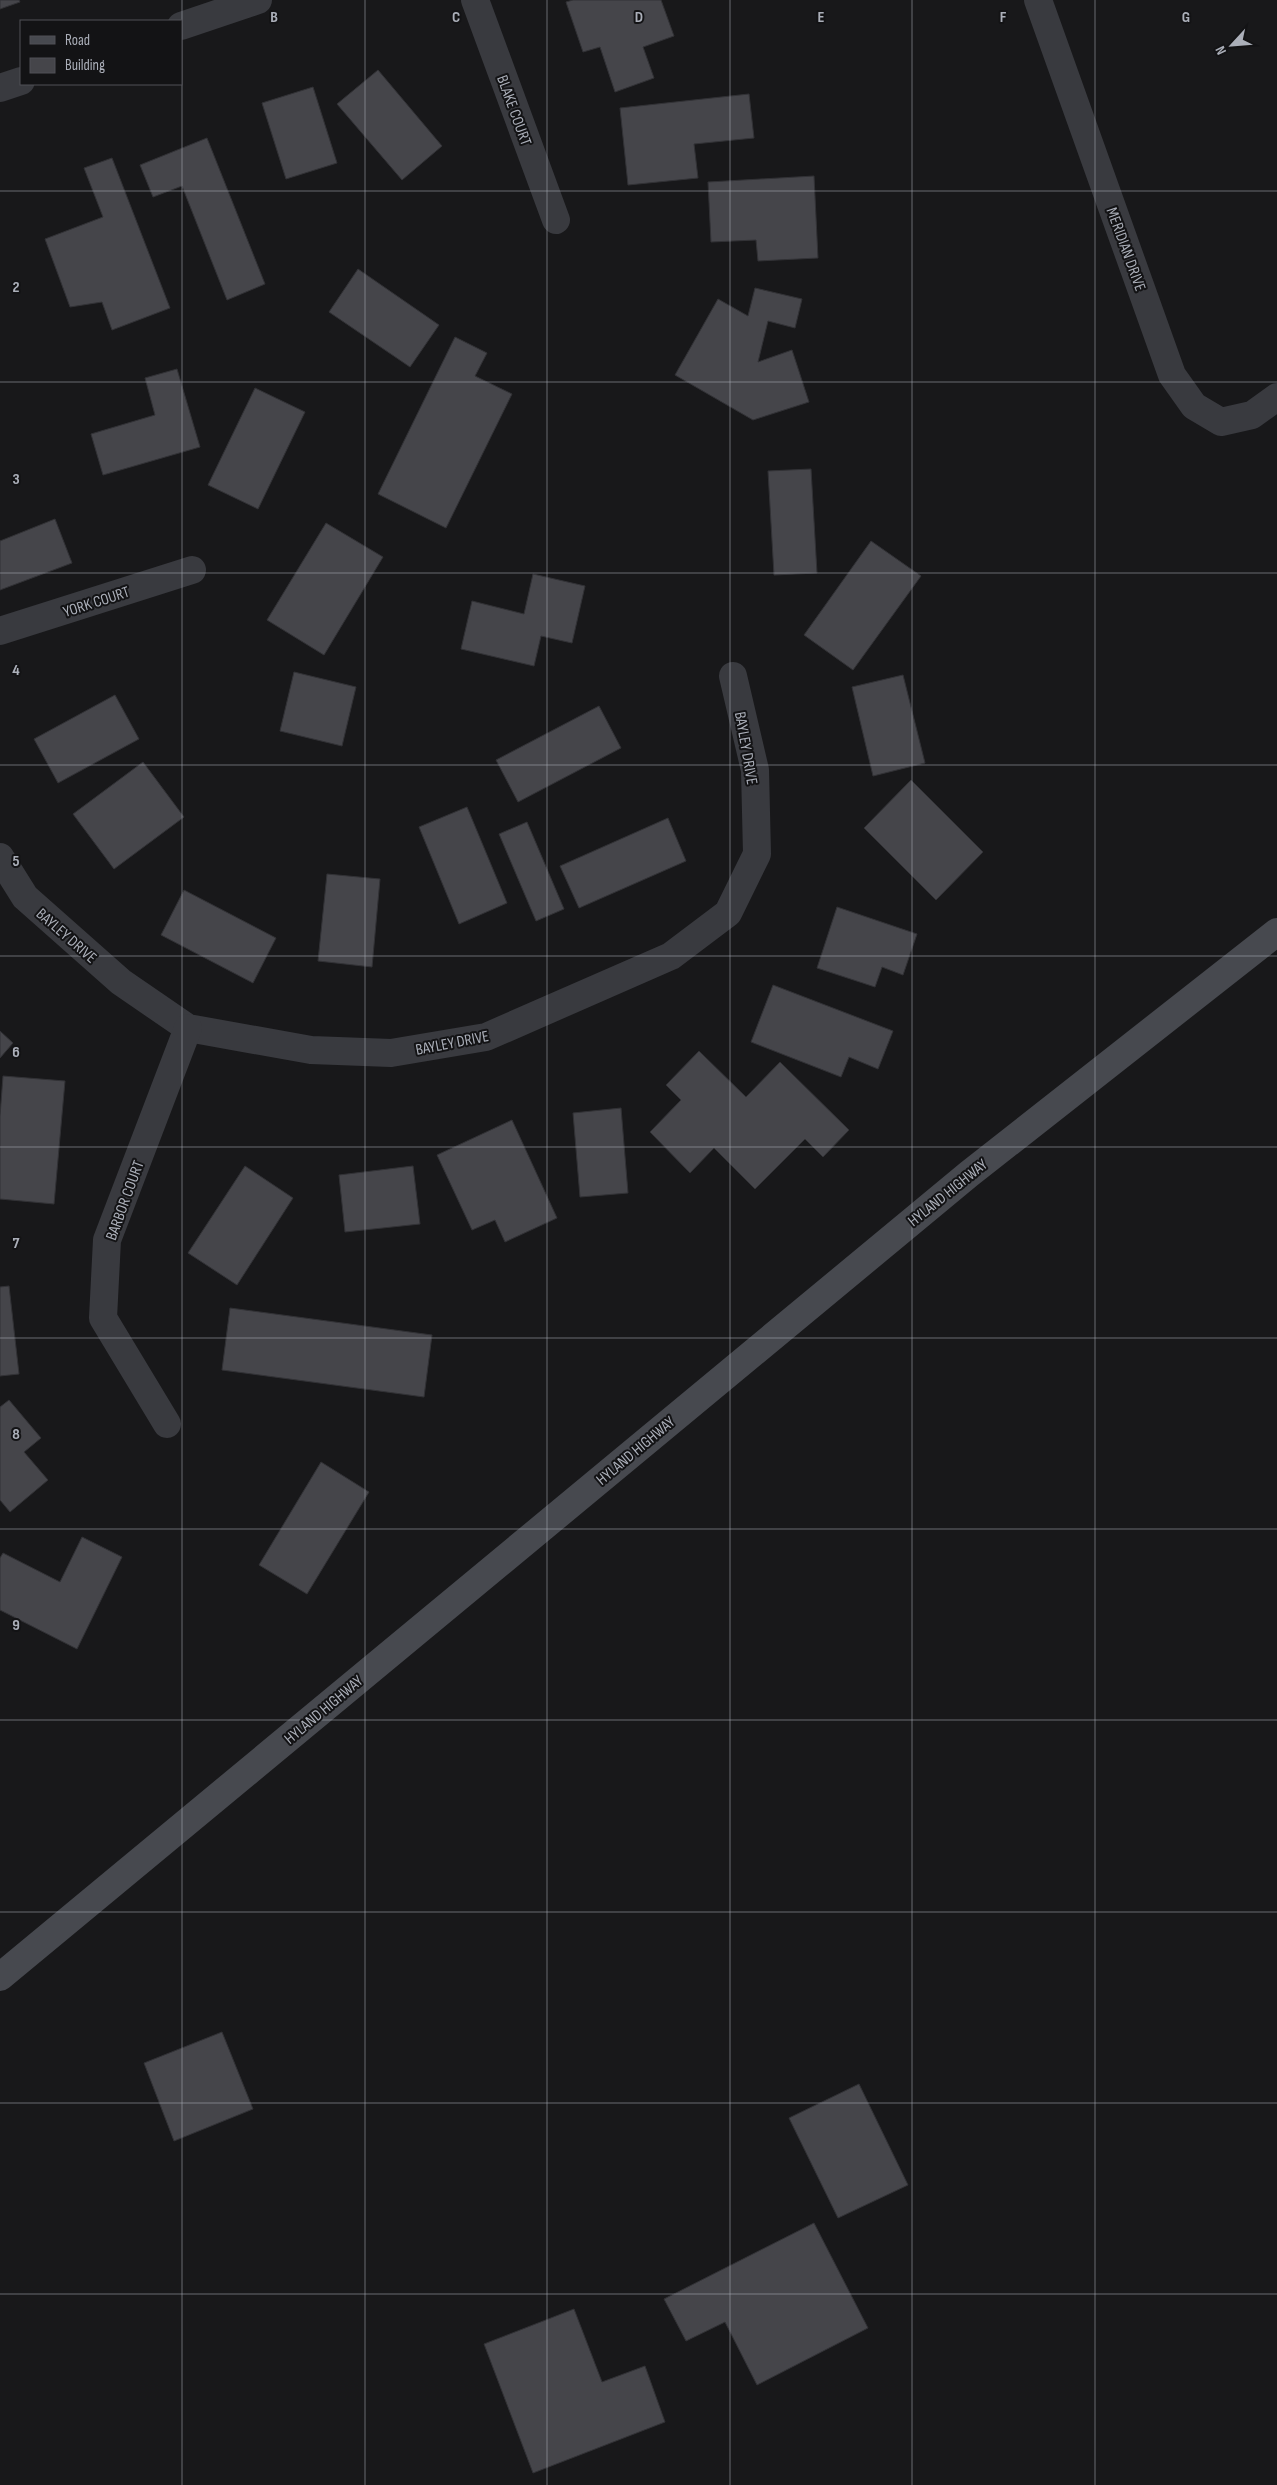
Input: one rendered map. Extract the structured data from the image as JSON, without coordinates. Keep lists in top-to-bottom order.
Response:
{
  "streets": {
    "main road": ["HYLAND HIGHWAY"],
    "street": [
      "BLAKE COURT",
      "MERIDIAN DRIVE",
      "YORK COURT",
      "BAYLEY DRIVE",
      "BARBOR COURT"
    ]
  },
  "crossings": [
    ["BAYLEY DRIVE", "BARBOR COURT"]
  ],
  "legend": ["Road", "Building"],
  "north": "bottom left",
  "grid": {
    "columns": [
      "B",
      "C",
      "D",
      "E",
      "F",
      "G"
    ],
    "rows": [
      "2",
      "3",
      "4",
      "5",
      "6",
      "7",
      "8",
      "9"
    ]
  }
}
